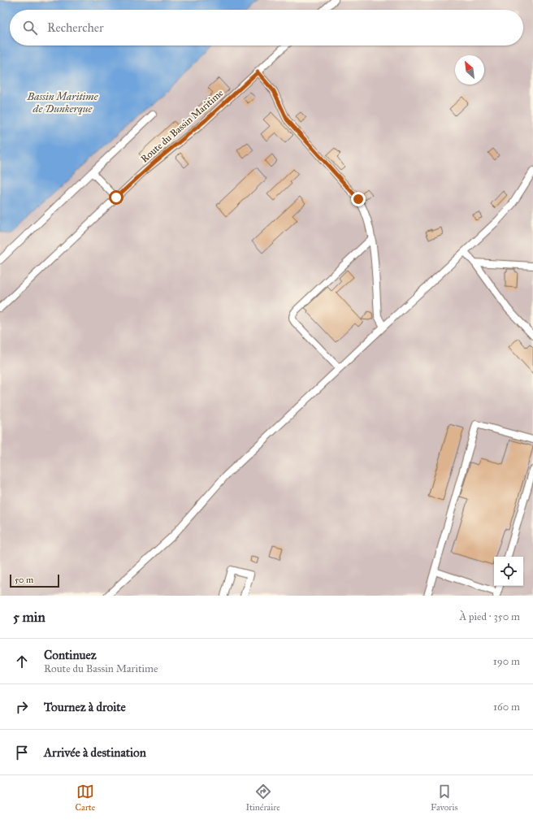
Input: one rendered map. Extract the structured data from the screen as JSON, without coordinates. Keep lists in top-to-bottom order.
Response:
{
  "streets": {
    "street": ["Route du Bassin Maritime"]
  },
  "water": ["Bassin Maritime de Dunkerque"],
  "scale_bar": "50 m",
  "north": "top left",
  "page": {
    "search": "Rechercher",
    "scale": "50 m",
    "heading": ["5 min", "À pied · 350 m"],
    "list": [
      ["Continuez", "Route du Bassin Maritime", "190 m"],
      ["Tournez à droite", "160 m"],
      "Arrivée à destination"
    ],
    "nav": ["Carte", "Itinéraire", "Favoris"]
  }
}
